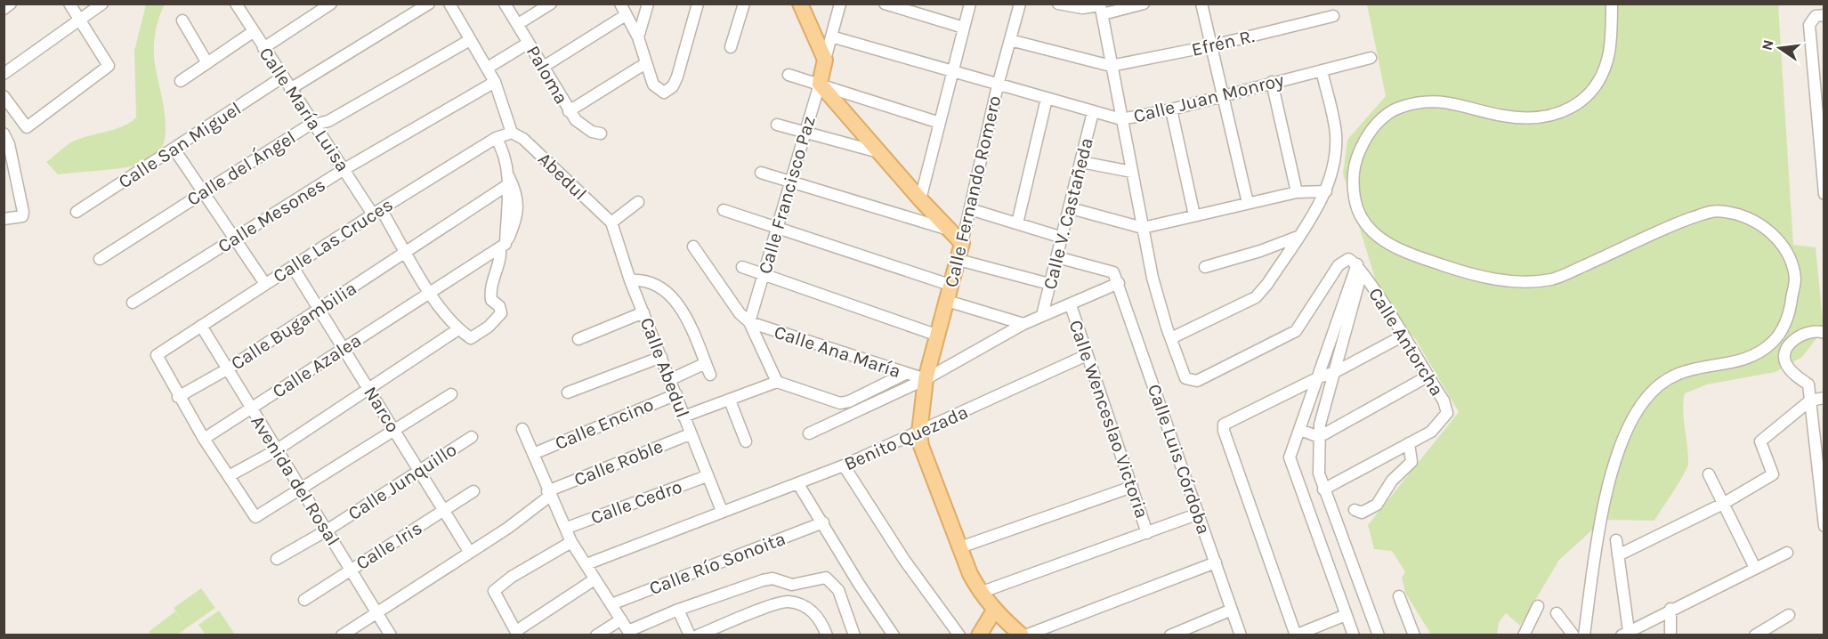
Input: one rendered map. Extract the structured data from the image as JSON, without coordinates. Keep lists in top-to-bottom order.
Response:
{
  "streets": {
    "main road": ["Calle Fernando Romero", "Calle Francisco Paz"],
    "street": [
      "Efrén R.",
      "Paloma",
      "Calle Juan Monroy",
      "Calle María Luisa",
      "Calle San Miguel",
      "Calle del Ángel",
      "Abedul",
      "Calle V. Castañeda",
      "Calle Mesones",
      "Calle Las Cruces",
      "Calle Bugambilia",
      "Calle Antorcha",
      "Calle Ana María",
      "Calle Azalea",
      "Calle Abedul",
      "Narco",
      "Calle Wenceslao Victoria",
      "Calle Encino",
      "Benito Quezada",
      "Calle Luis Córdoba",
      "Calle Roble",
      "Avenida del Rosal",
      "Calle Junquillo",
      "Calle Cedro",
      "Calle Iris",
      "Calle Río Sonoita"
    ]
  },
  "crossings": [
    ["Calle Juan Monroy", "Calle Fernando Romero"],
    ["Calle Juan Monroy", "Calle Francisco Paz"],
    ["Calle Juan Monroy", "Calle V. Castañeda"],
    ["Calle María Luisa", "Calle San Miguel"],
    ["Calle María Luisa", "Calle del Ángel"],
    ["Calle María Luisa", "Calle Mesones"],
    ["Calle María Luisa", "Calle Las Cruces"],
    ["Calle María Luisa", "Calle Bugambilia"],
    ["Calle María Luisa", "Calle Azalea"],
    ["Abedul", "Calle Las Cruces"],
    ["Abedul", "Calle Abedul"],
    ["Calle Fernando Romero", "Calle Ana María"],
    ["Calle Fernando Romero", "Benito Quezada"],
    ["Calle Francisco Paz", "Calle Ana María"],
    ["Calle Las Cruces", "Calle Bugambilia"],
    ["Calle Las Cruces", "Narco"],
    ["Calle Las Cruces", "Avenida del Rosal"],
    ["Calle Bugambilia", "Narco"],
    ["Calle Bugambilia", "Avenida del Rosal"],
    ["Calle Azalea", "Narco"],
    ["Calle Azalea", "Avenida del Rosal"],
    ["Calle Abedul", "Calle Encino"],
    ["Calle Abedul", "Benito Quezada"],
    ["Calle Abedul", "Calle Roble"],
    ["Calle Abedul", "Calle Cedro"],
    ["Narco", "Calle Junquillo"],
    ["Narco", "Calle Iris"],
    ["Calle Wenceslao Victoria", "Benito Quezada"],
    ["Avenida del Rosal", "Calle Junquillo"],
    ["Avenida del Rosal", "Calle Iris"]
  ],
  "north": "left"
}
